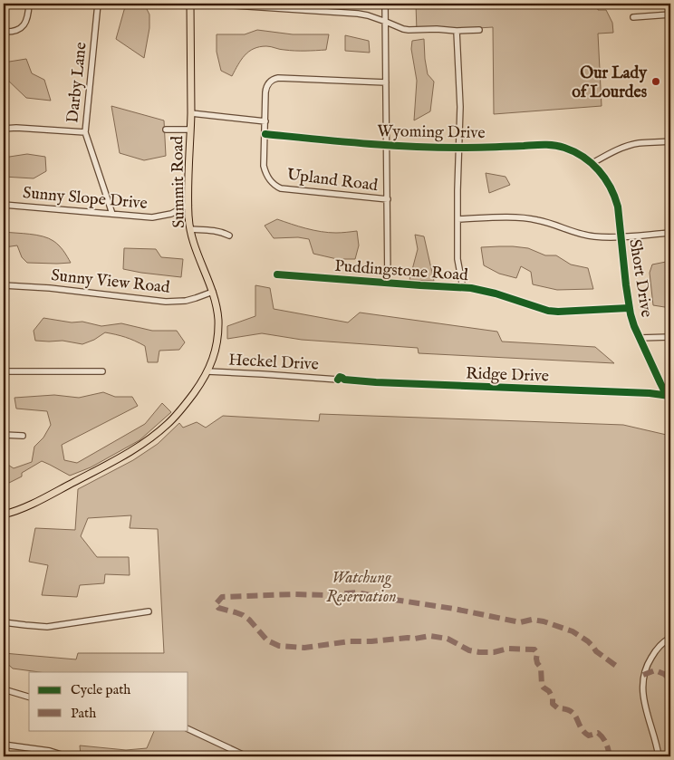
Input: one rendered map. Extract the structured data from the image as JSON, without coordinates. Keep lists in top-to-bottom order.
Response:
{
  "streets": {
    "main road": ["Summit Road"],
    "street": [
      "Darby Lane",
      "Wyoming Drive",
      "Upland Road",
      "Sunny Slope Drive",
      "Puddingstone Road",
      "Short Drive",
      "Sunny View Road",
      "Heckel Drive",
      "Ridge Drive"
    ]
  },
  "crossings": [
    ["Darby Lane", "Sunny Slope Drive"],
    ["Wyoming Drive", "Upland Road"],
    ["Wyoming Drive", "Short Drive"],
    ["Summit Road", "Sunny Slope Drive"],
    ["Summit Road", "Sunny View Road"],
    ["Summit Road", "Heckel Drive"],
    ["Puddingstone Road", "Short Drive"],
    ["Short Drive", "Ridge Drive"],
    ["Heckel Drive", "Ridge Drive"]
  ],
  "parks": ["Watchung Reservation"],
  "places": ["Our Lady of Lourdes"],
  "legend": ["Cycle path", "Path"]
}
